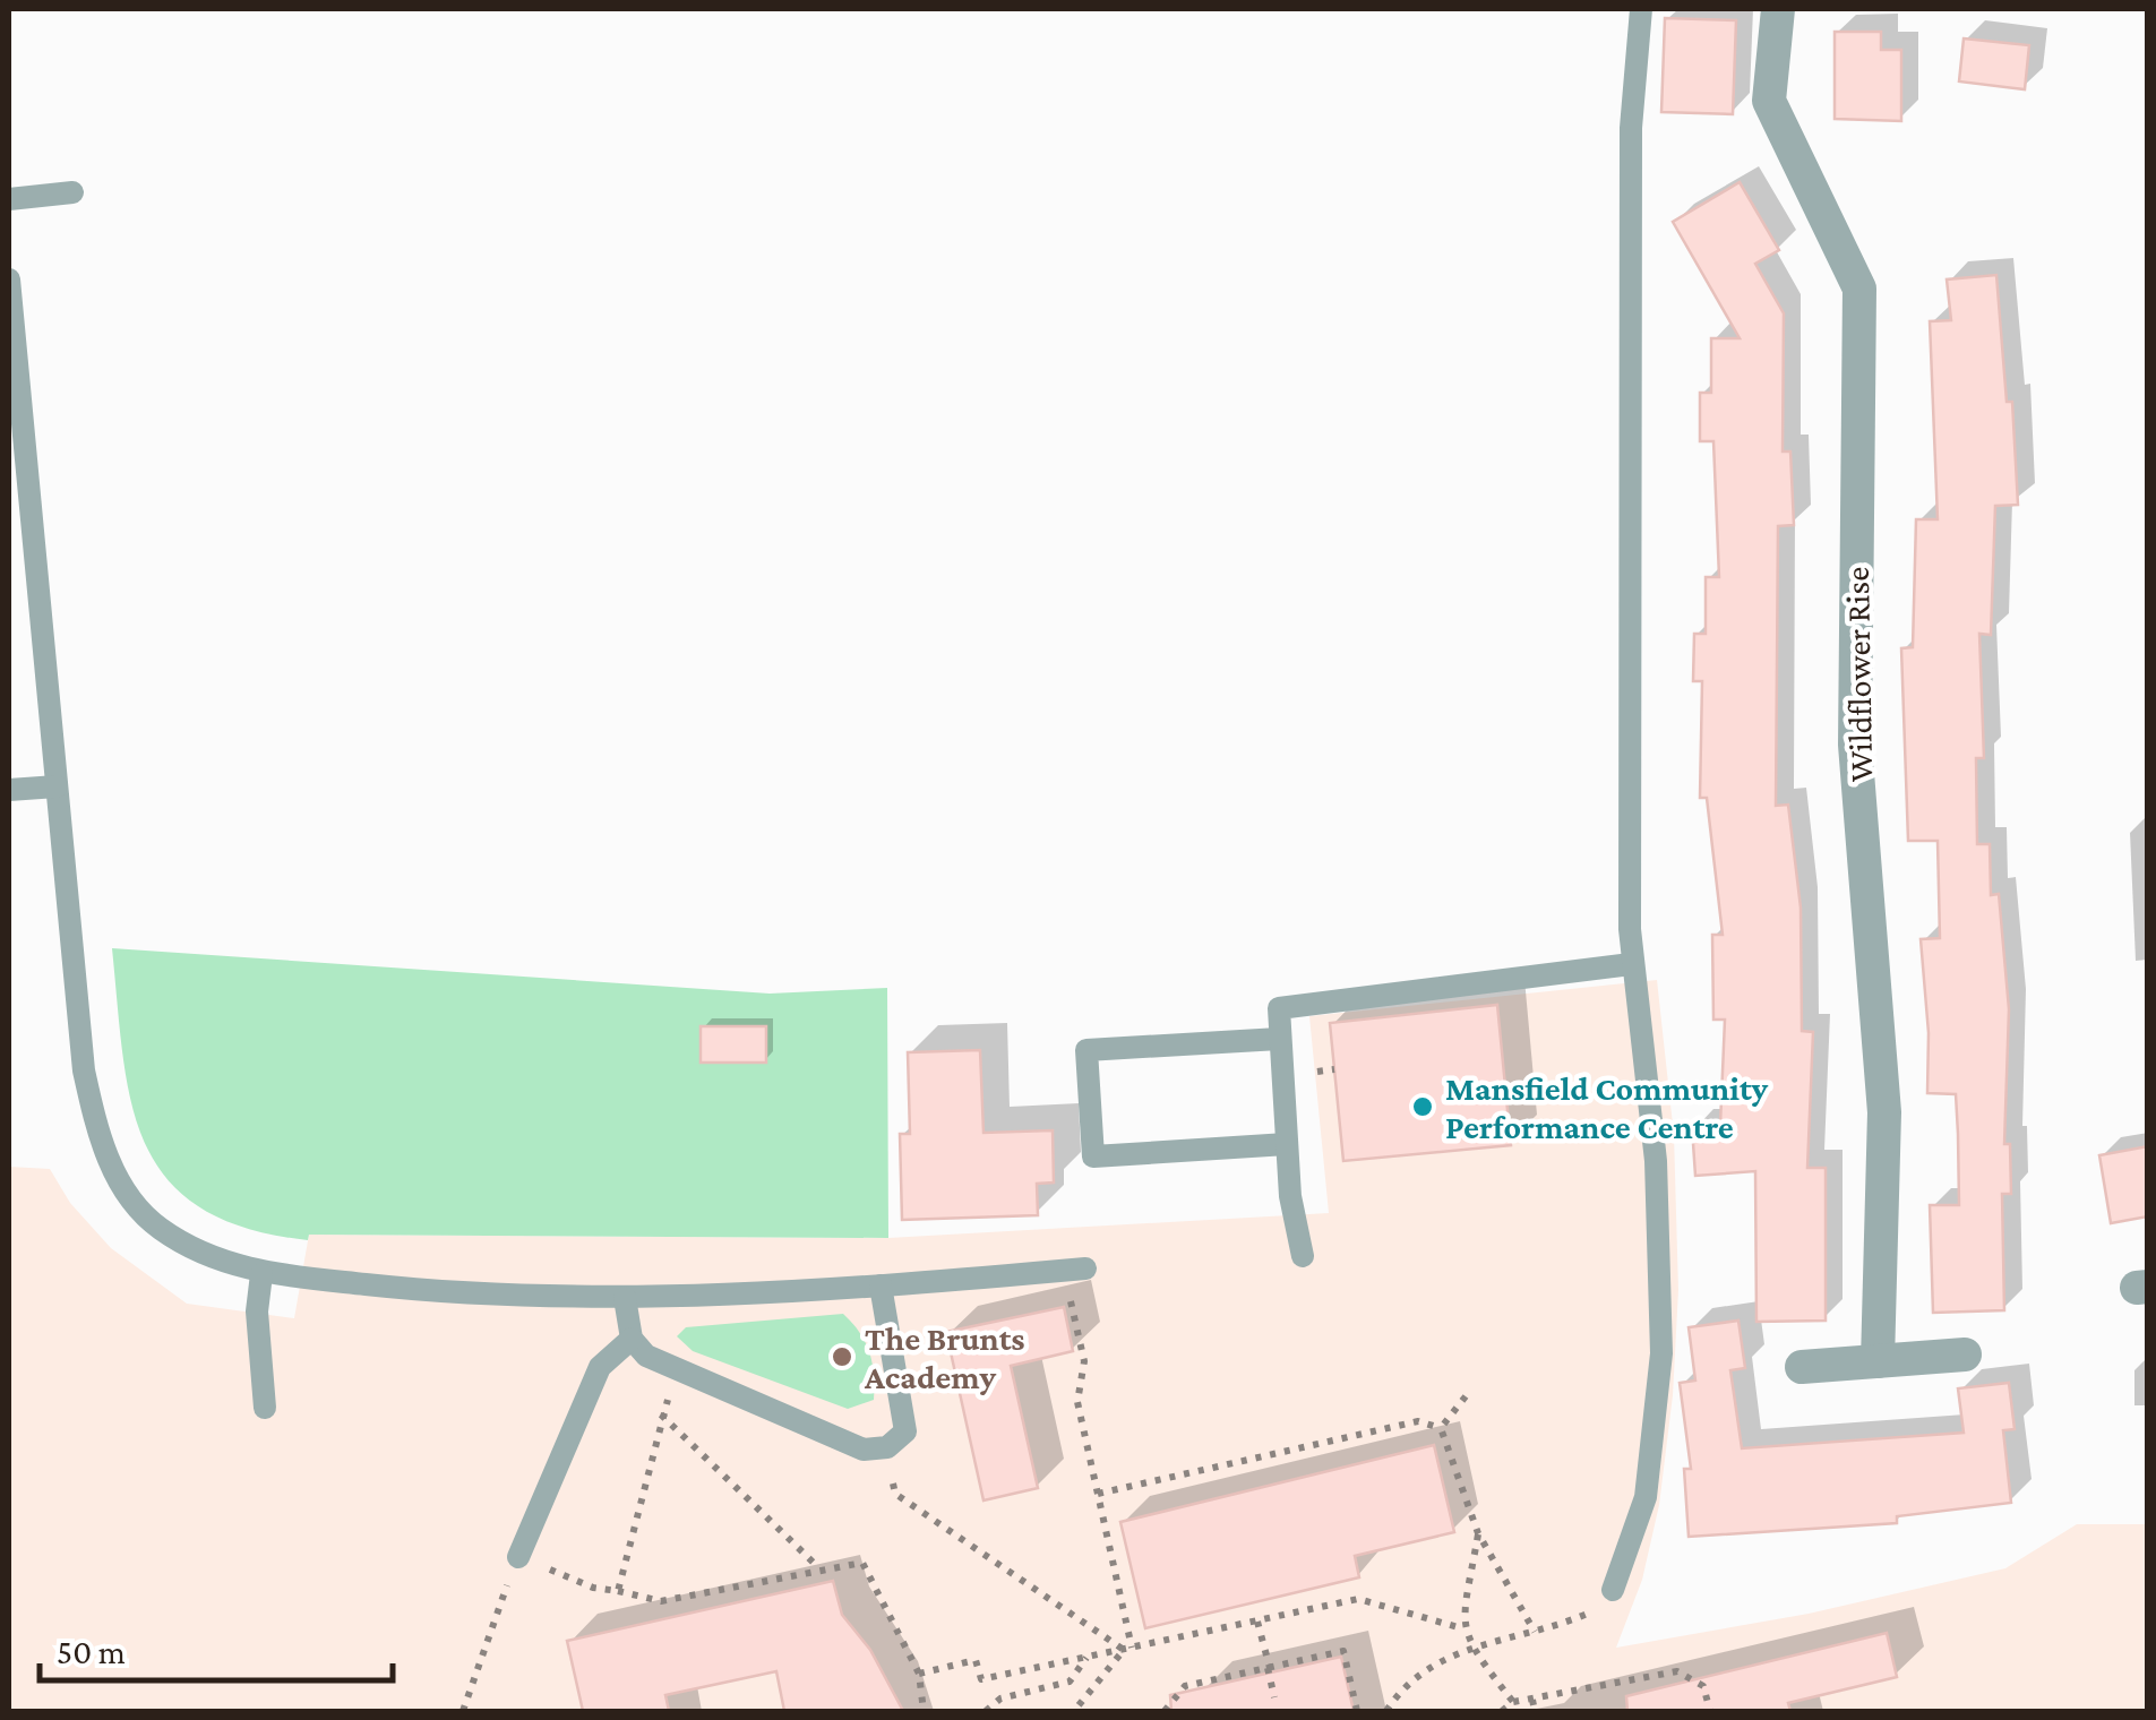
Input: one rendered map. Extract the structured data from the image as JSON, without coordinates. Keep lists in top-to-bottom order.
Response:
{
  "streets": {
    "street": ["Wildflower Rise"]
  },
  "places": ["Mansfield Community Performance Centre", "The Brunts Academy"],
  "scale_bar": "50 m"
}
